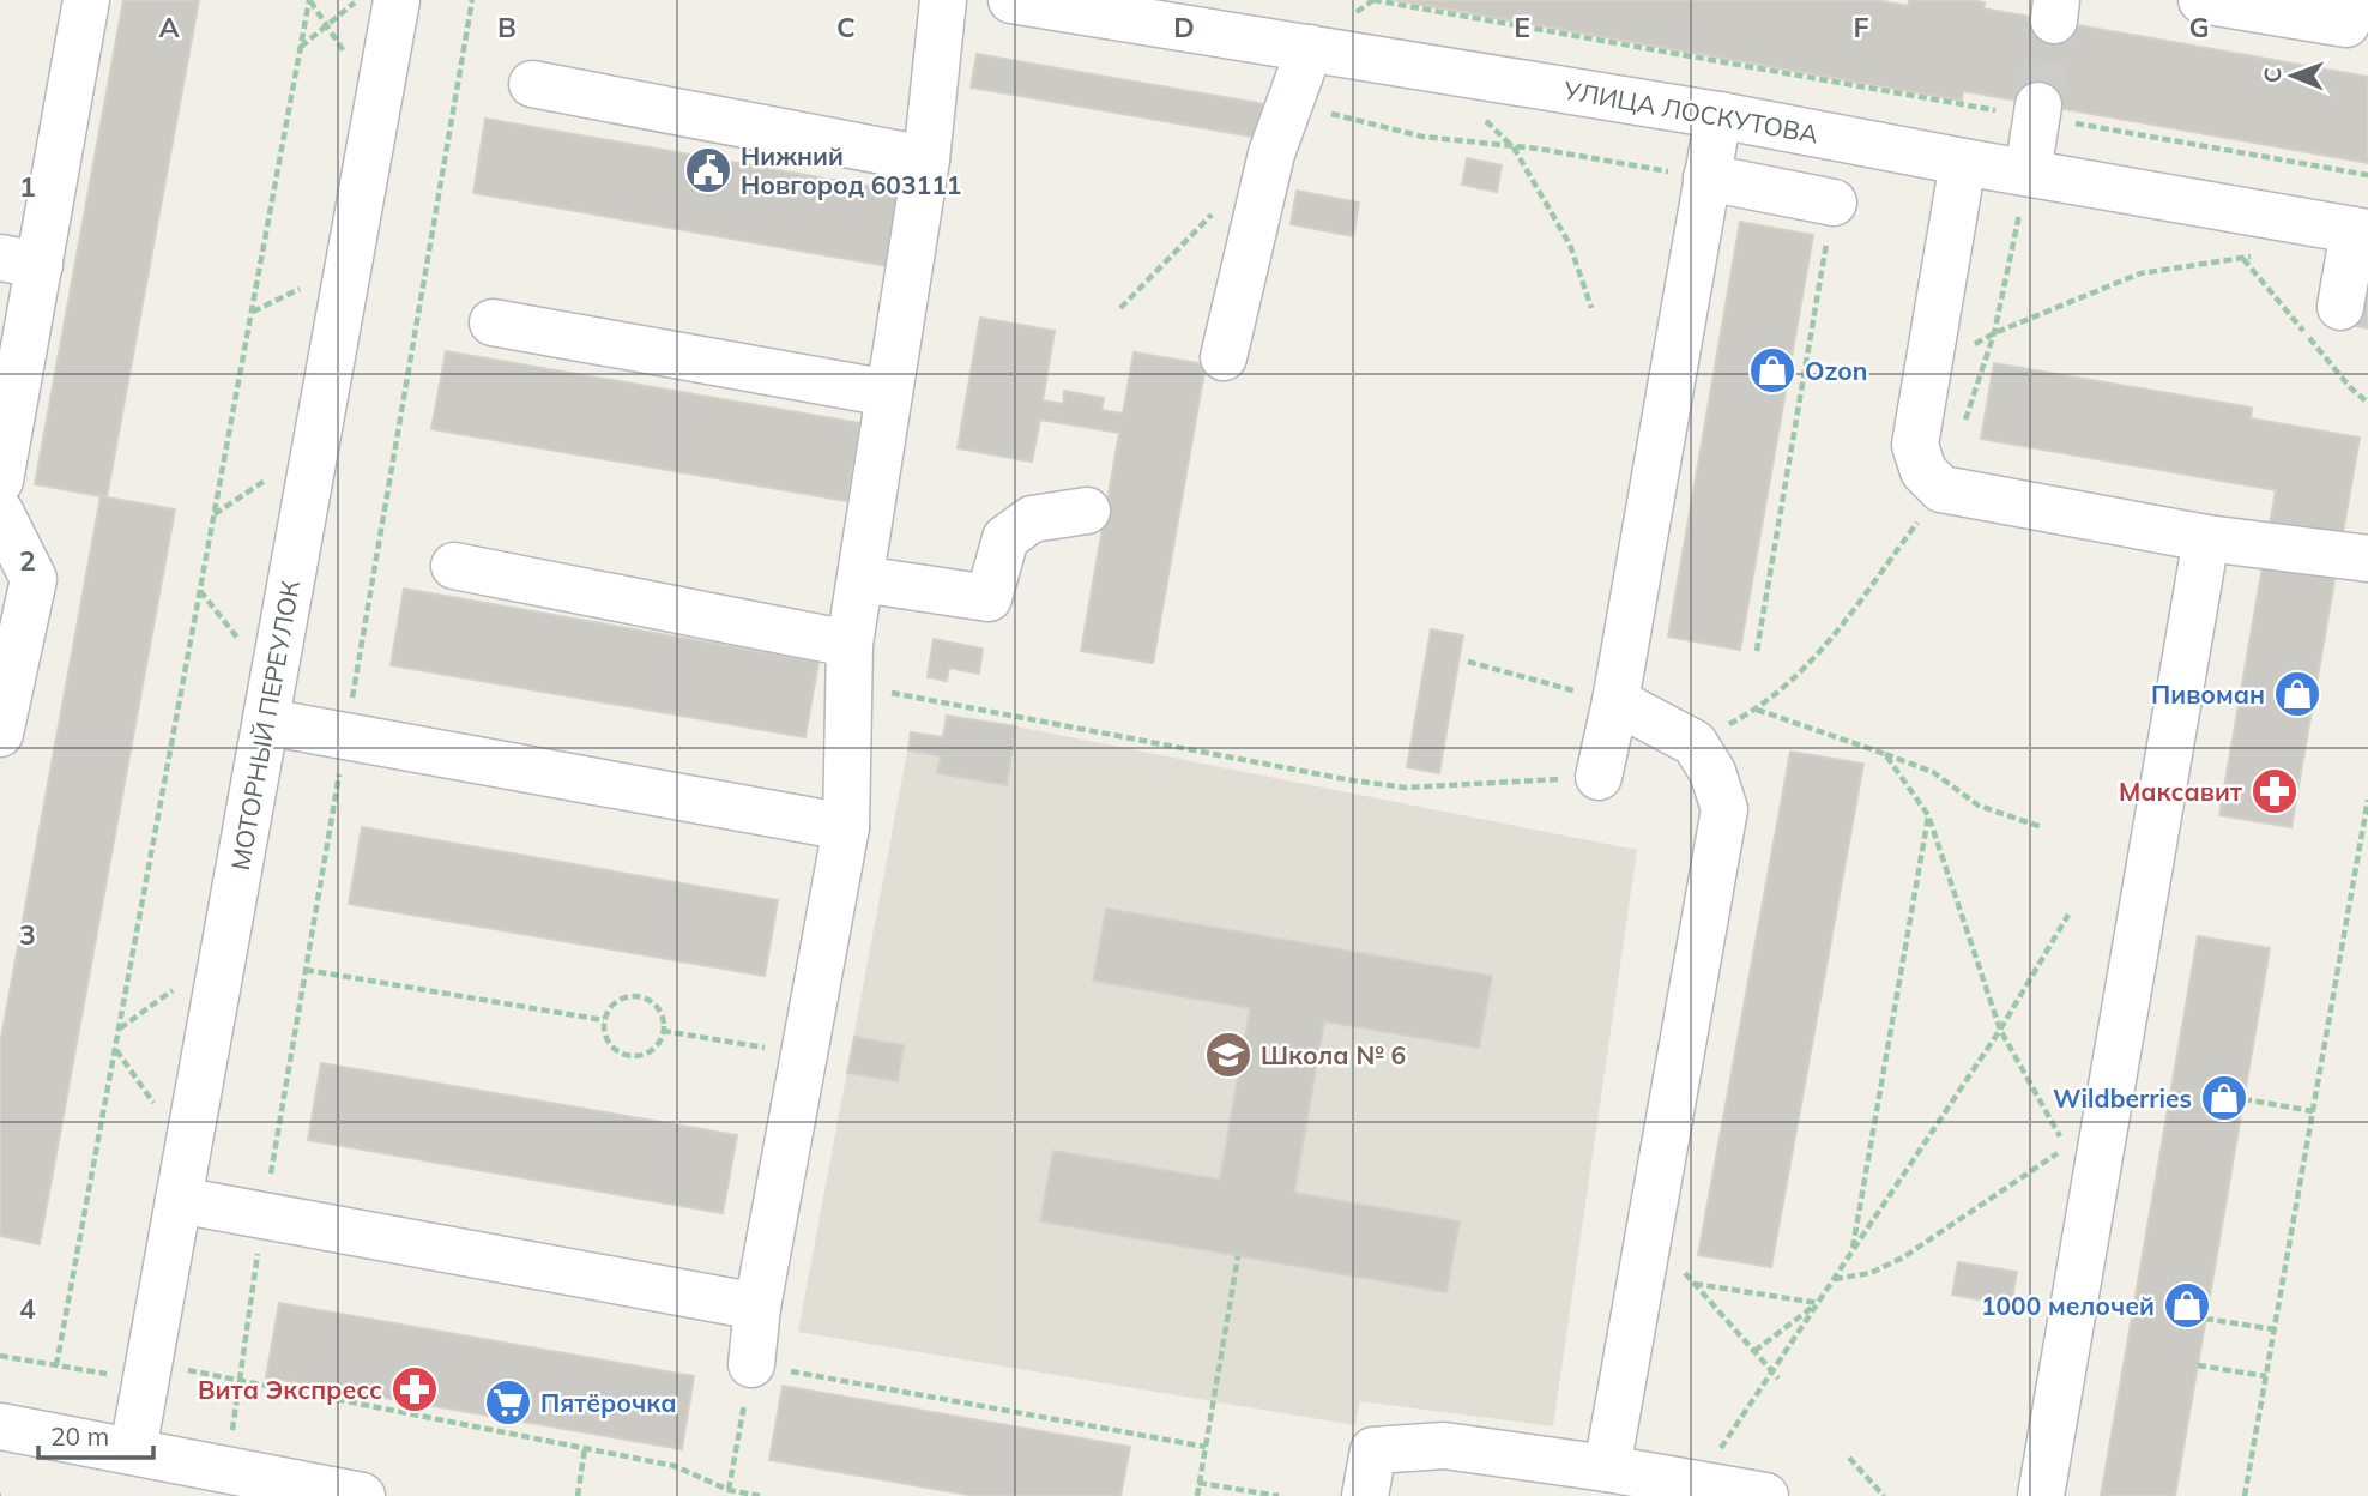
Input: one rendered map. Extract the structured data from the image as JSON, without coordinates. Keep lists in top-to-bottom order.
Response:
{
  "streets": {
    "street": ["УЛИЦА ЛОСКУТОВА", "МОТОРНЫЙ ПЕРЕУЛОК"]
  },
  "places": {
    "public building": ["Нижний Новгород 603111"],
    "shop": [
      "Ozon",
      "Пивоман",
      "Wildberries",
      "1000 мелочей"
    ],
    "pharmacy": ["Максавит", "Вита Экспресс"],
    "school or university": ["Школа № 6"],
    "supermarket": ["Пятёрочка"]
  },
  "scale_bar": "20 m",
  "north": "left",
  "grid": {
    "columns": [
      "A",
      "B",
      "C",
      "D",
      "E",
      "F",
      "G"
    ],
    "rows": [
      "1",
      "2",
      "3",
      "4"
    ]
  }
}
